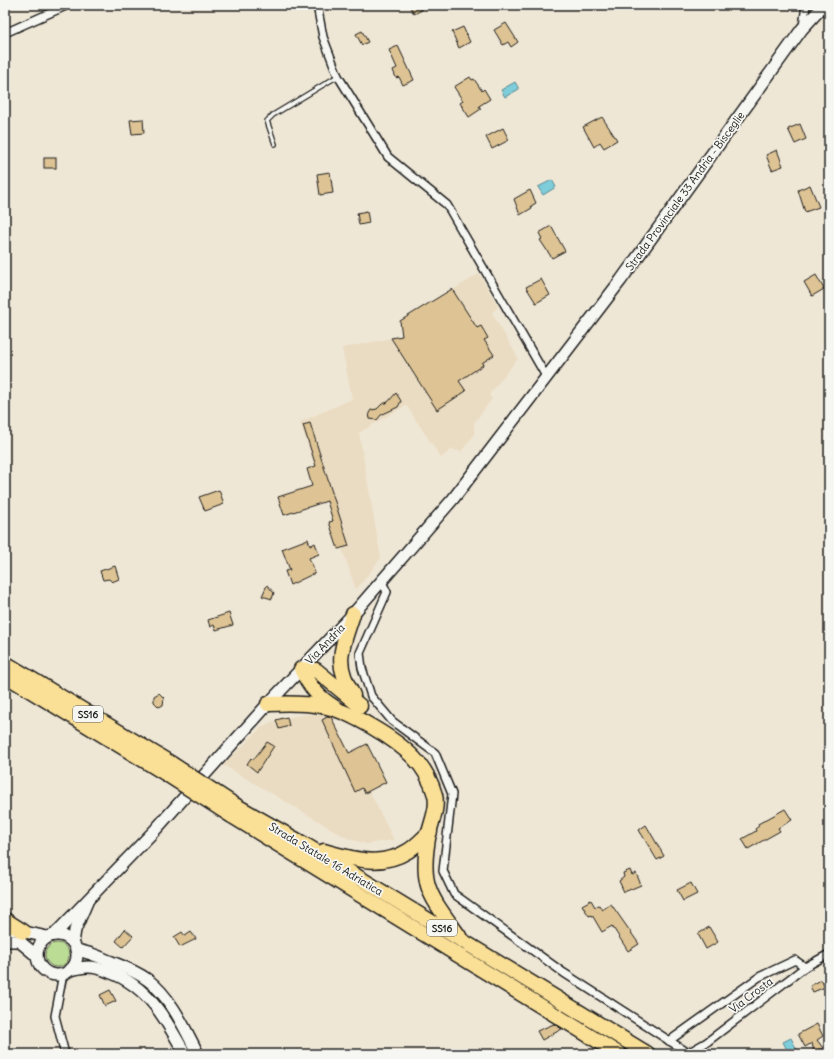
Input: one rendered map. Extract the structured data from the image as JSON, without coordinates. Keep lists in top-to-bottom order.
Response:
{
  "streets": {
    "highway": ["SS16", "Strada Statale 16 Adriatica"],
    "main road": ["Strada Provinciale 33 Andria - Bisceglie", "Via Andria"],
    "street": ["Via Crosta"]
  },
  "crossings": [
    ["Strada Provinciale 33 Andria - Bisceglie", "Via Andria"],
    ["Via Andria", "SS16"],
    ["SS16", "Strada Statale 16 Adriatica"]
  ]
}
